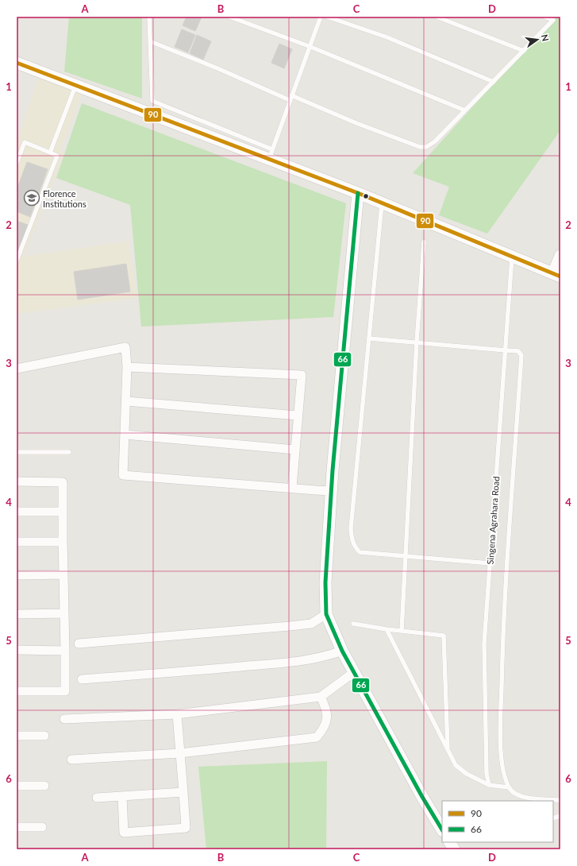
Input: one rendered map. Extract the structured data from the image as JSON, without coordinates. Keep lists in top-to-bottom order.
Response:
{
  "streets": {
    "lane": ["Singena Agrahara Road"]
  },
  "places": {
    "school or university": ["Florence Institutions"]
  },
  "lines": ["transit line 90", "transit line 66"],
  "legend": ["90", "66"],
  "north": "right",
  "grid": {
    "columns": [
      "A",
      "B",
      "C",
      "D"
    ],
    "rows": [
      "1",
      "2",
      "3",
      "4",
      "5",
      "6"
    ]
  }
}
